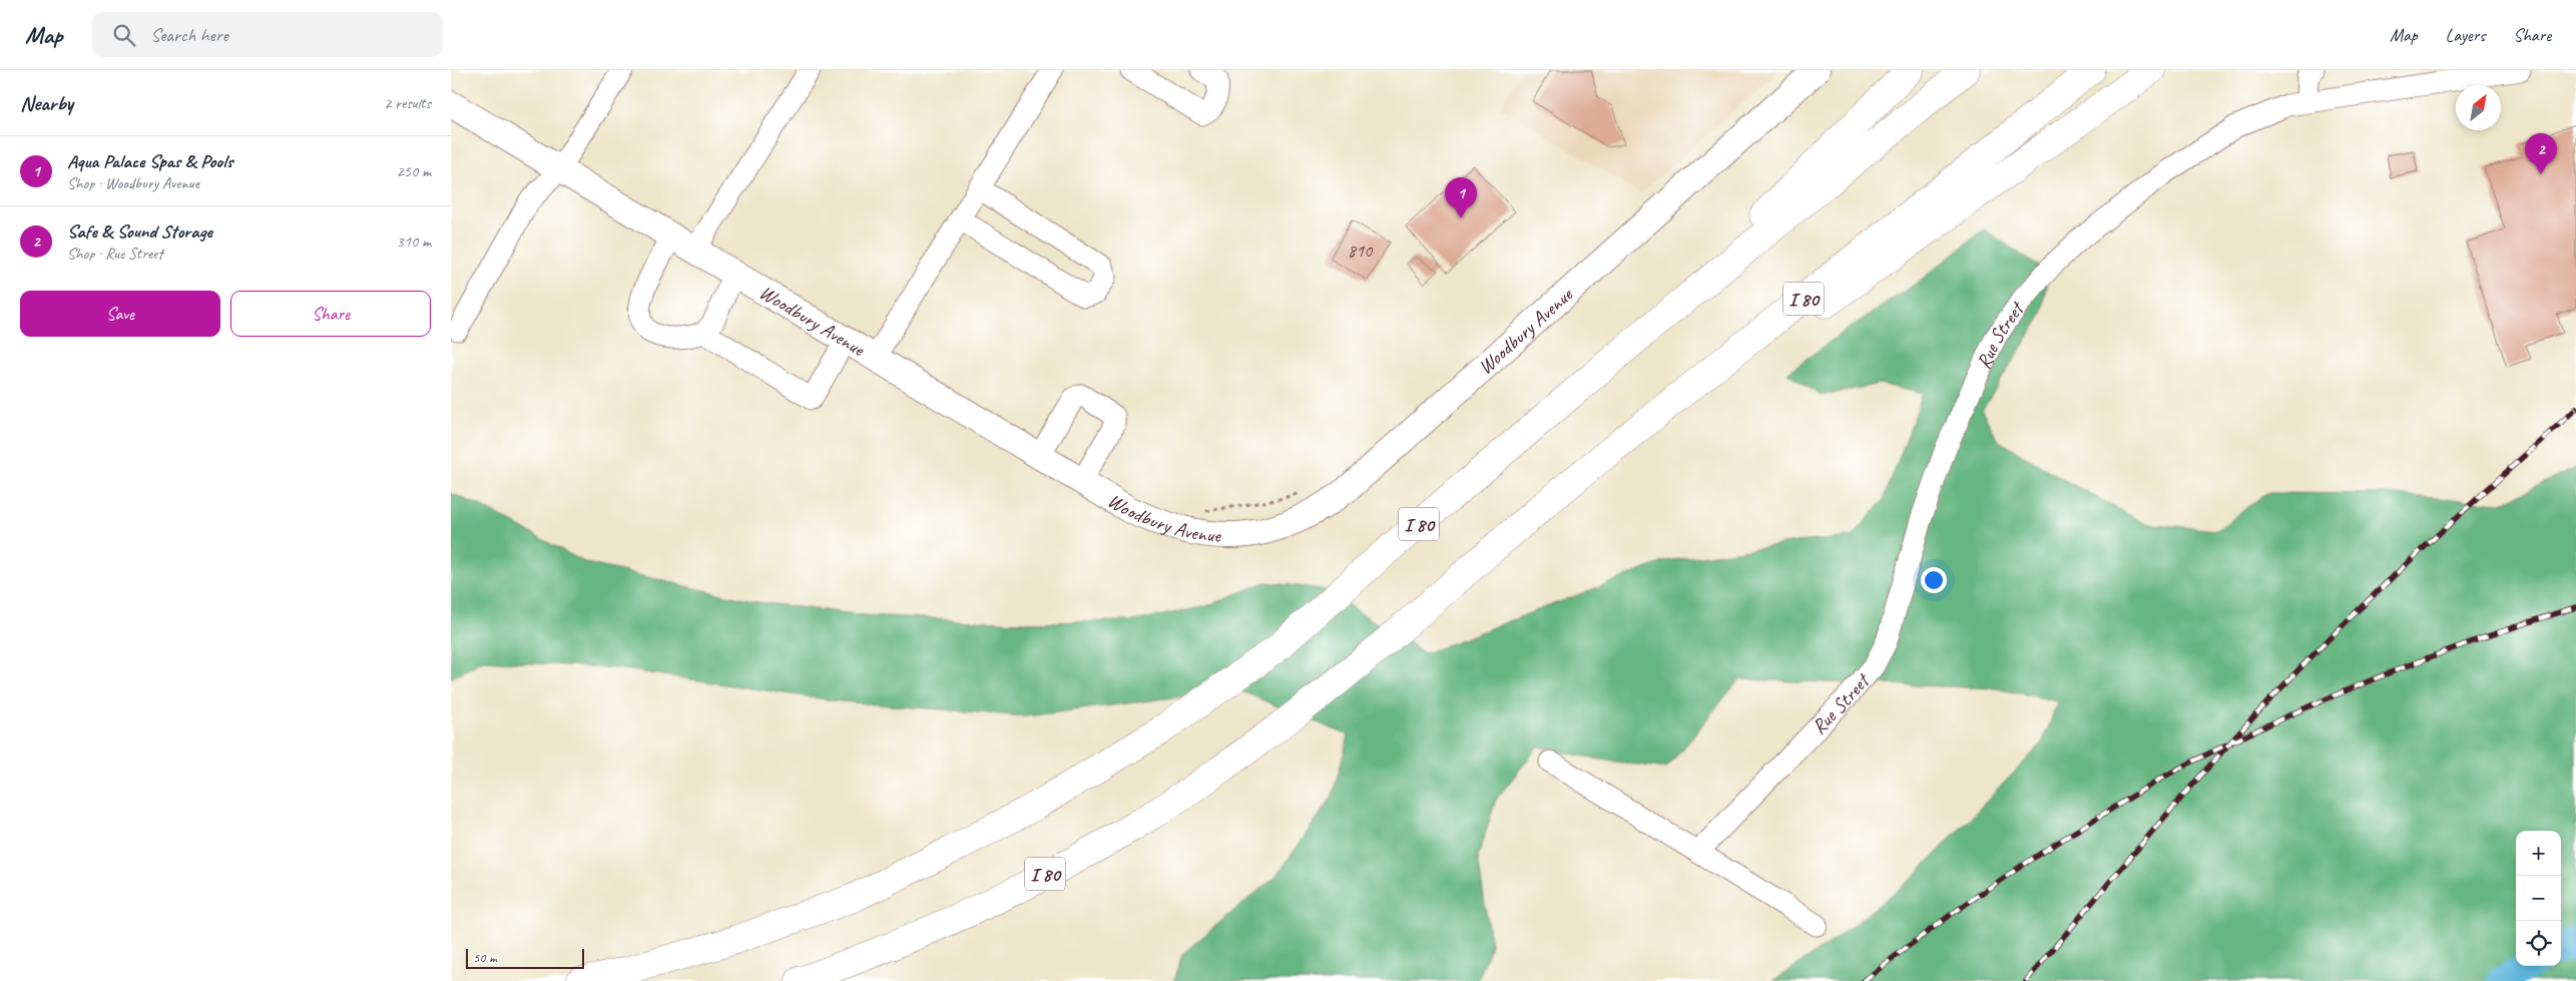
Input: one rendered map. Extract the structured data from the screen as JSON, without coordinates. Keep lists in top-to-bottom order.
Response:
{
  "streets": {
    "highway": ["I 80"],
    "main road": ["Woodbury Avenue"],
    "street": ["Rue Street"]
  },
  "house_numbers": ["810"],
  "scale_bar": "50 m",
  "north": "top right",
  "page": {
    "header": "Map",
    "search": "Search here",
    "nav": ["Map", "Layers", "Share"],
    "heading": ["Nearby", "2 results"],
    "pins": ["2", "1"],
    "list": [
      {
        "mark": "1",
        "name": "Aqua Palace Spas & Pools",
        "note": "Shop · Woodbury Avenue",
        "value": "250 m"
      },
      {
        "mark": "2",
        "name": "Safe & Sound Storage",
        "note": "Shop · Rue Street",
        "value": "310 m"
      }
    ],
    "buttons": ["Save", "Share"],
    "map_buttons": ["+", "−"],
    "scale": "50 m"
  }
}
